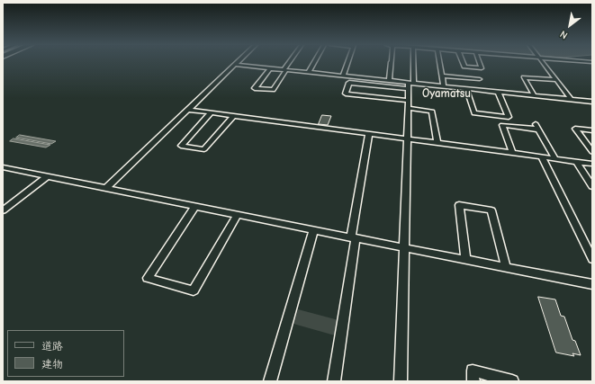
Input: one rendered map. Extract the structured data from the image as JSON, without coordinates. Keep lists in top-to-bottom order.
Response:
{
  "districts": ["Oyamatsu"],
  "legend": ["道路", "建物"],
  "north": "bottom left"
}
